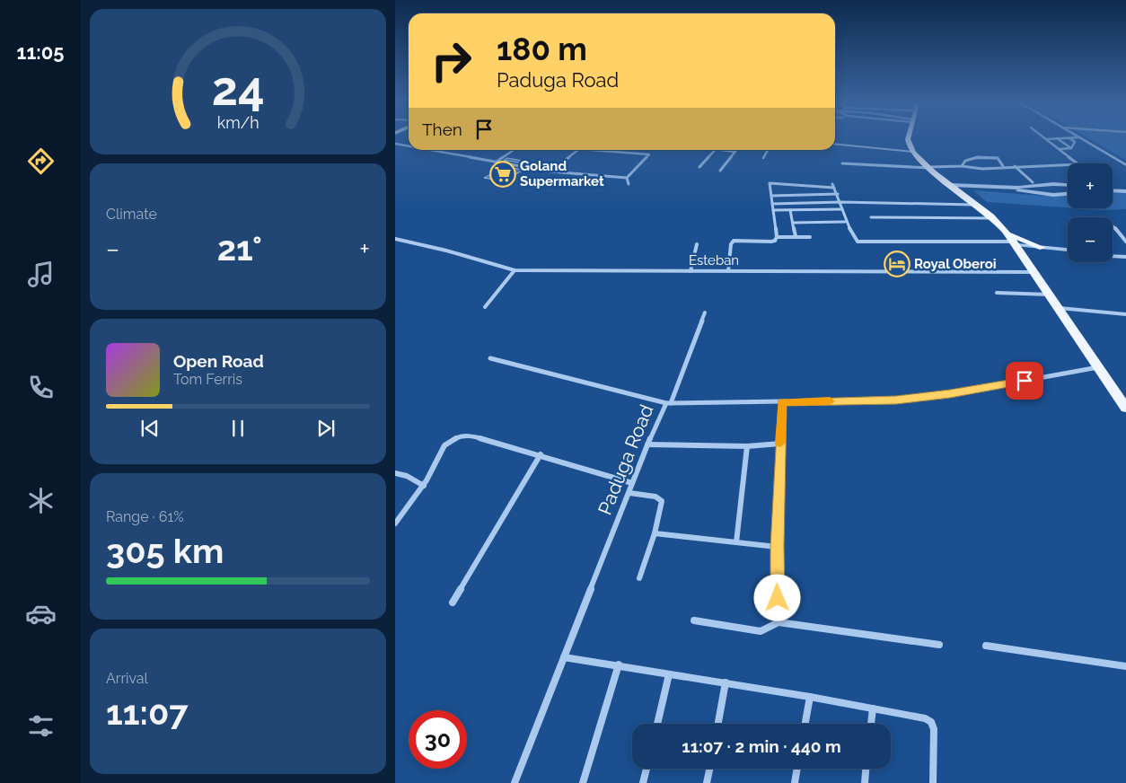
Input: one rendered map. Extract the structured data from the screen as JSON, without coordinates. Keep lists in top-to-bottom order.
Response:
{
  "streets": {
    "street": ["Esteban", "Paduga Road"]
  },
  "places": {
    "supermarket": ["Goland Supermarket"],
    "hotel": ["Royal Oberoi"]
  },
  "page": {
    "tabs": "11:05",
    "turn": ["180 m", "Paduga Road"],
    "then": "Then",
    "tile": [
      "Climate",
      ["Range · 61%", "305 km"],
      ["Arrival", "11:07"]
    ],
    "map_buttons": ["+", "−"],
    "heat": ["−", "21°", "+"],
    "song": ["Open Road", "Tom Ferris"],
    "limit": "30",
    "trip": "11:07 · 2 min · 440 m",
    "gauge": ["24", "km/h"]
  }
}
